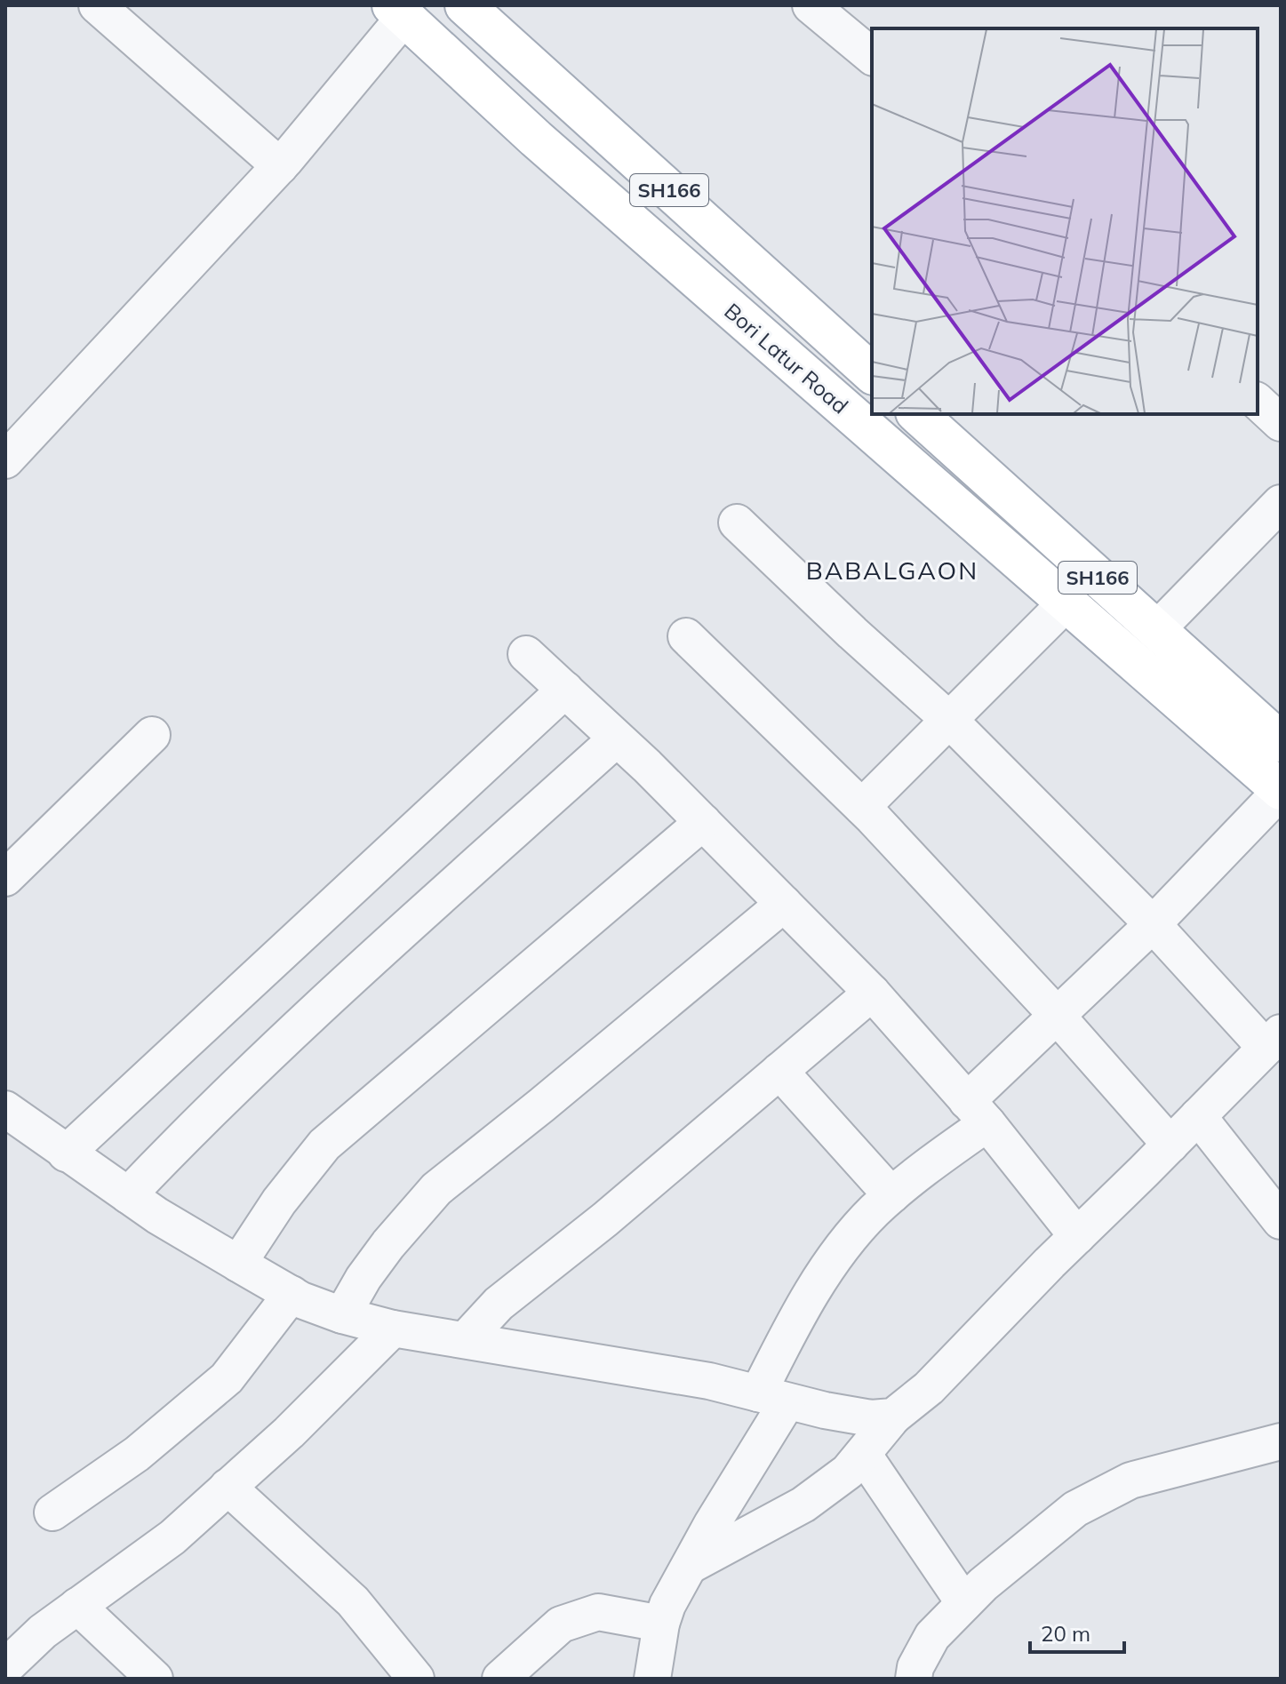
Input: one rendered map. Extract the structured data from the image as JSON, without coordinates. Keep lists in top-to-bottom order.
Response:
{
  "streets": {
    "main road": ["SH166", "Bori Latur Road"]
  },
  "districts": ["BABALGAON"],
  "scale_bar": "20 m"
}
